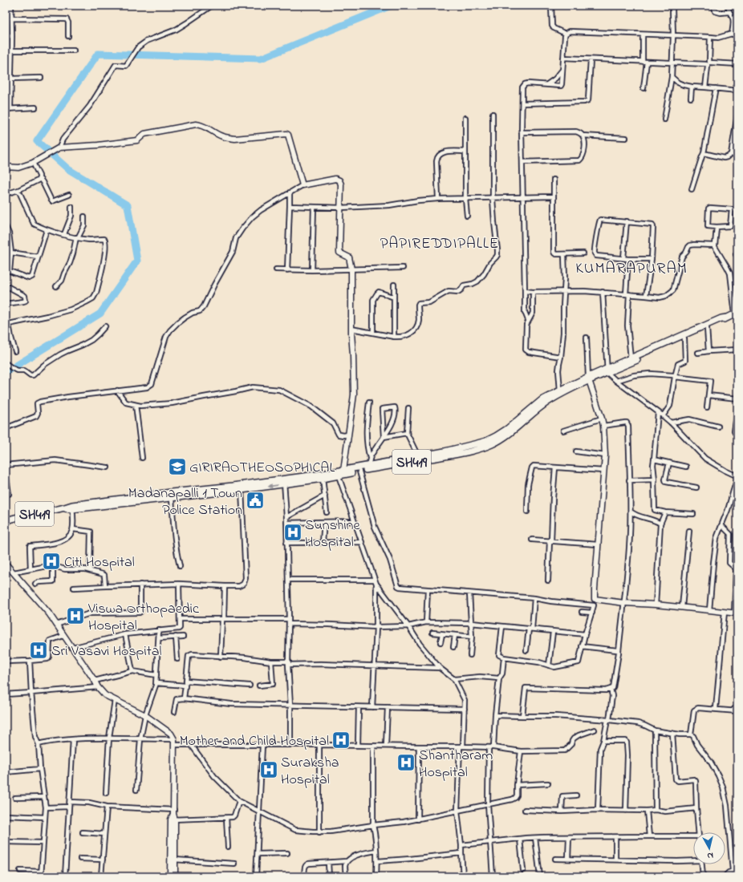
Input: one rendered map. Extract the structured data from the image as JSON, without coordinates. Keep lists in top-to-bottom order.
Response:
{
  "streets": {
    "main road": ["SH419"]
  },
  "districts": ["PAPIREDDIPALLE", "KUMARAPURAM"],
  "places": {
    "school or university": ["GIRIRAOTHEOSOPHICAL"],
    "public building": ["Madanapalli 1 Town Police Station"],
    "hospital": [
      "Sunshine Hospital",
      "Citi Hospital",
      "Viswa Orthopaedic Hospital",
      "Sri Vasavi Hospital",
      "Mother and Child Hospital",
      "Shantharam Hospital",
      "Suraksha Hospital"
    ]
  },
  "north": "bottom"
}
